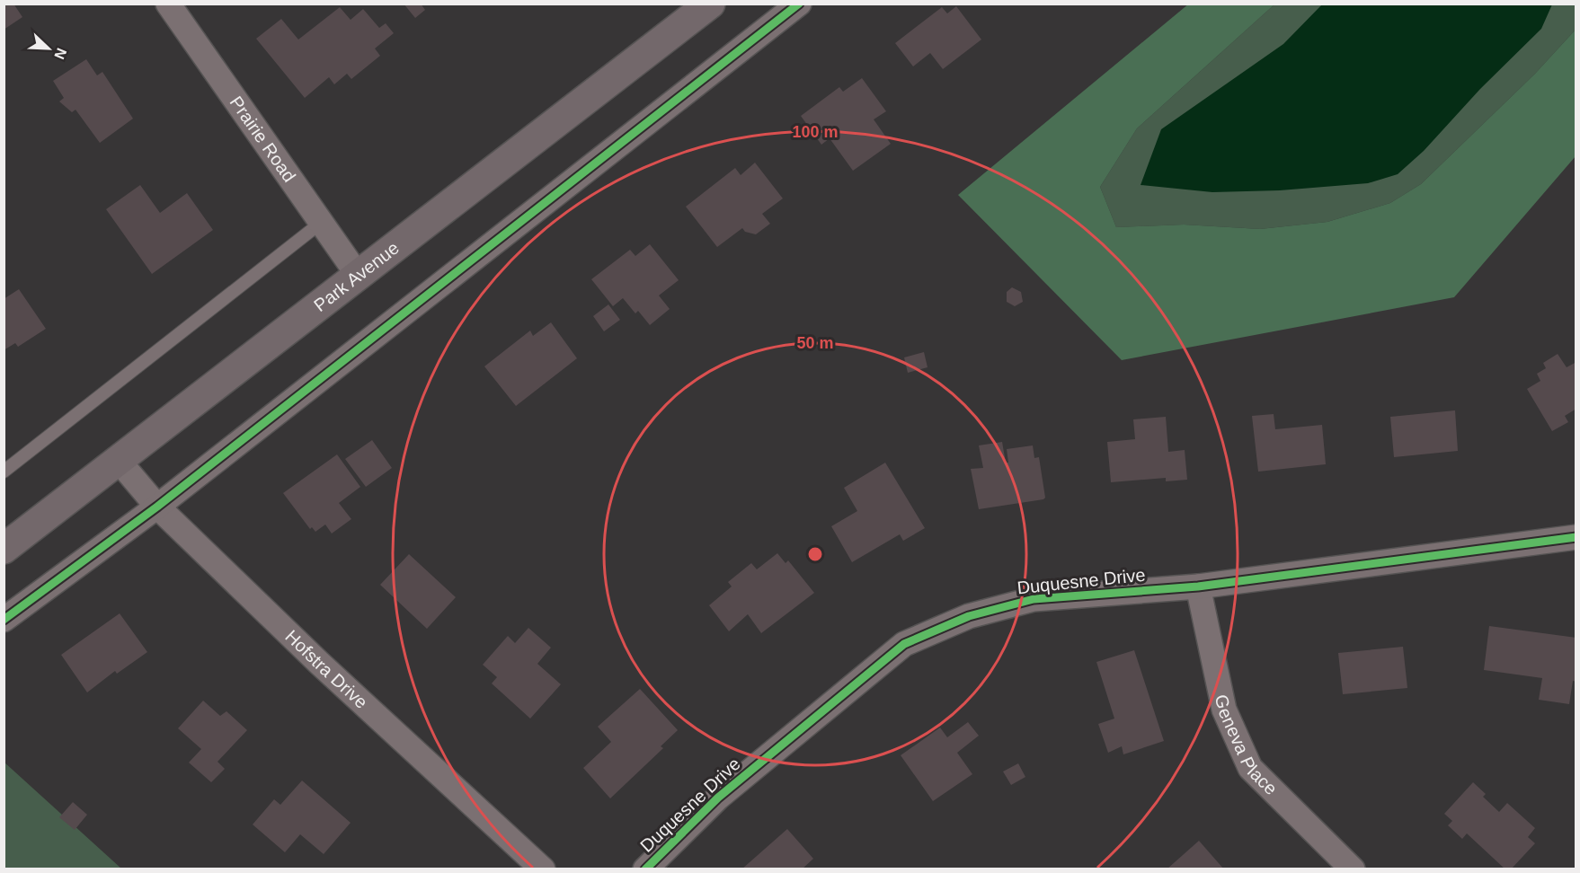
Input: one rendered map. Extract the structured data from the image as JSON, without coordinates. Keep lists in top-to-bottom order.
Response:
{
  "streets": {
    "main road": ["Park Avenue"],
    "street": [
      "Prairie Road",
      "Duquesne Drive",
      "Hofstra Drive",
      "Geneva Place"
    ]
  },
  "crossings": [
    ["Prairie Road", "Park Avenue"],
    ["Park Avenue", "Hofstra Drive"],
    ["Duquesne Drive", "Geneva Place"]
  ],
  "north": "bottom right",
  "rings": ["100 m", "50 m"]
}
